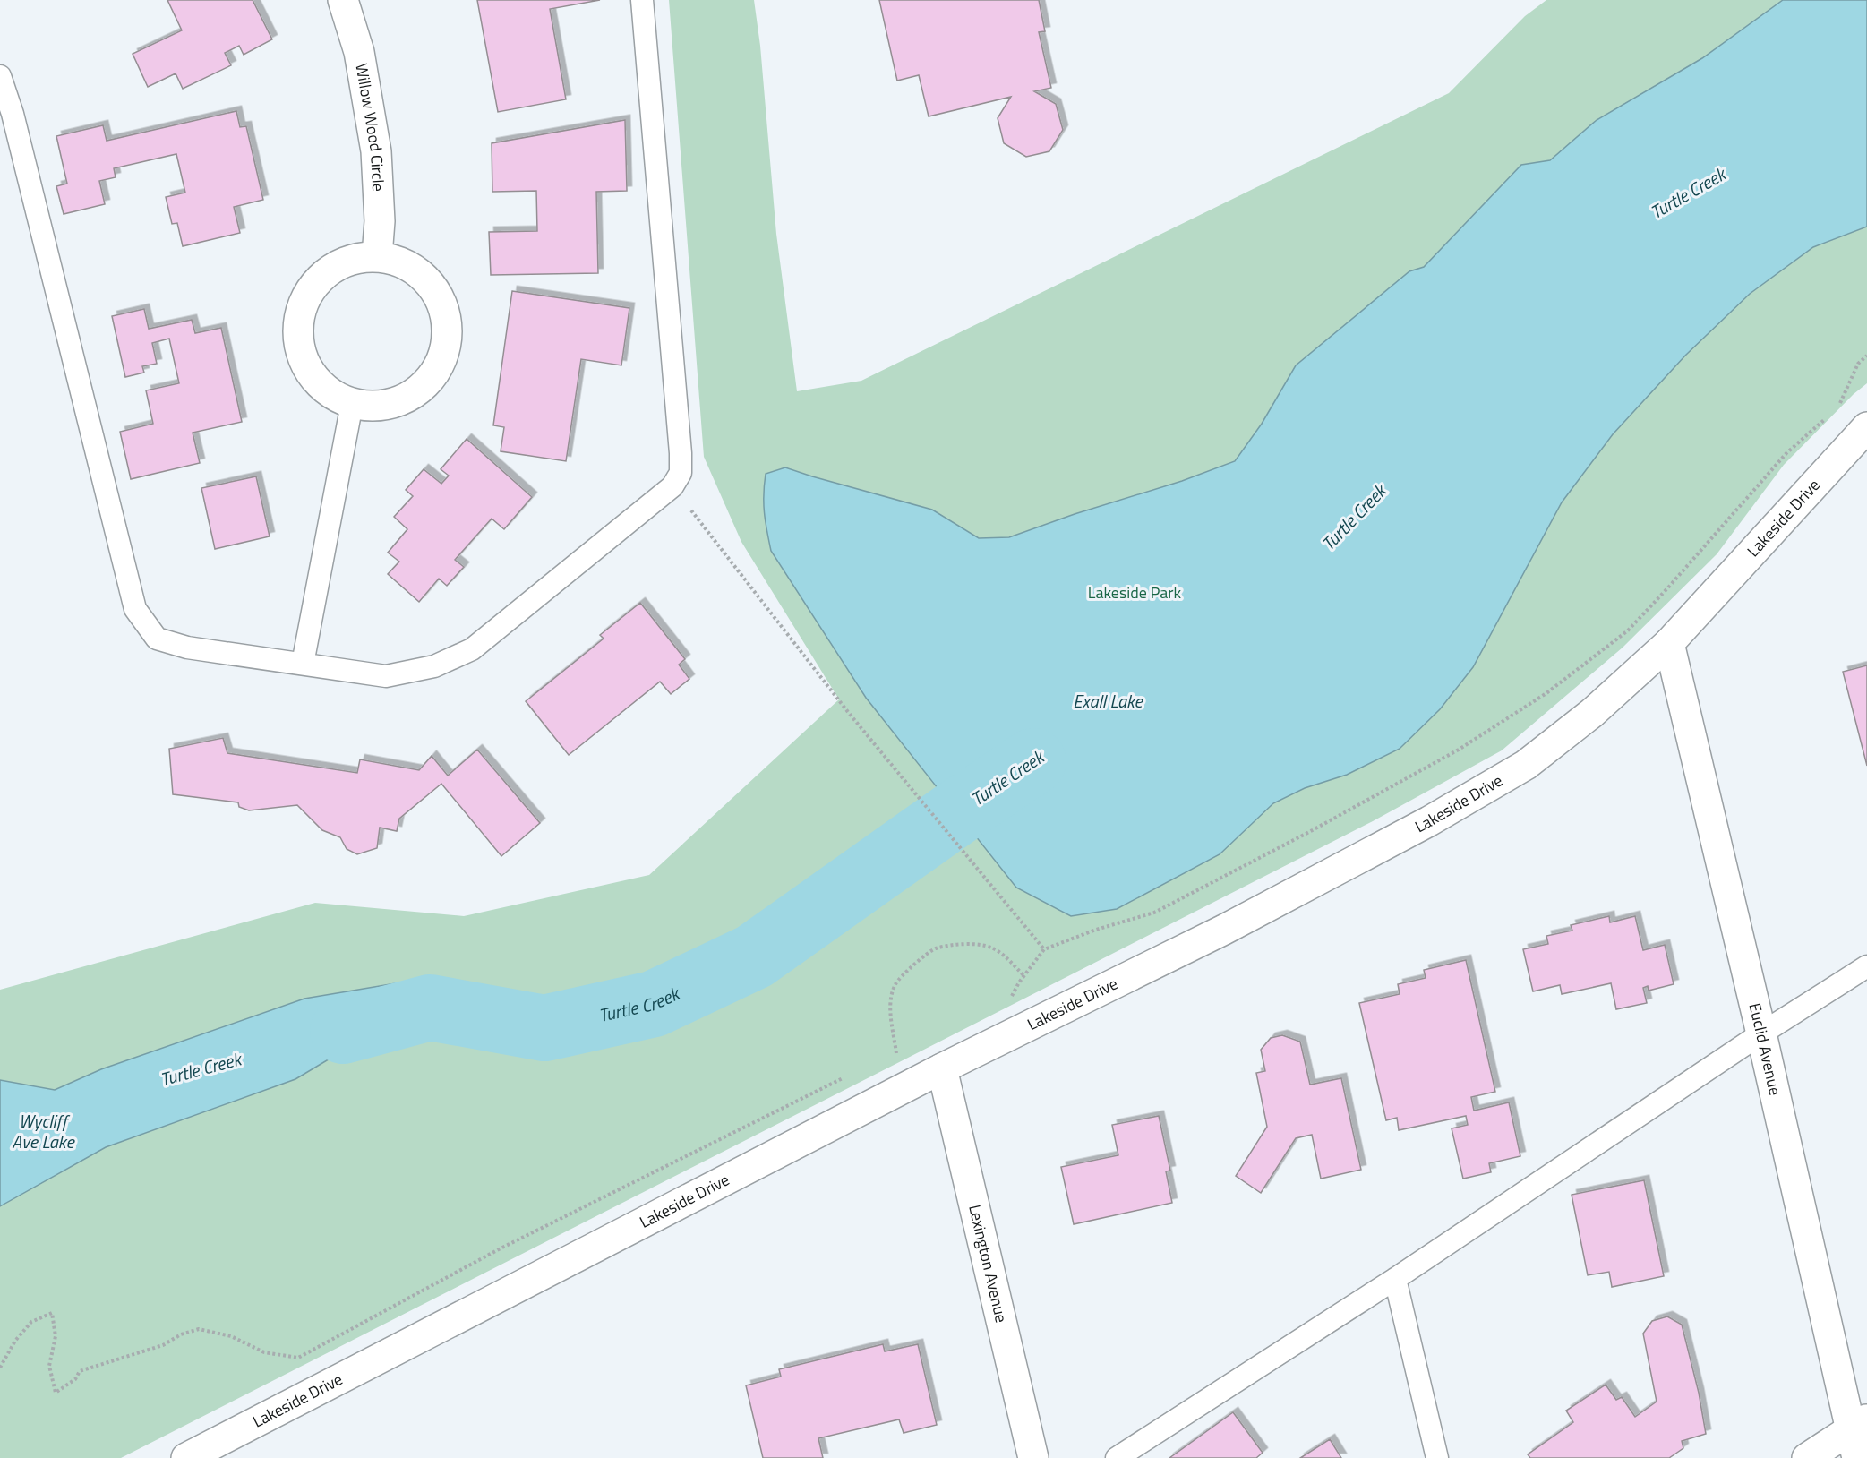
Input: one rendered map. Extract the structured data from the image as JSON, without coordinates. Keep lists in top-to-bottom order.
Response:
{
  "streets": {
    "street": [
      "Willow Wood Circle",
      "Lakeside Drive",
      "Euclid Avenue",
      "Lexington Avenue"
    ]
  },
  "crossings": [
    ["Lakeside Drive", "Euclid Avenue"],
    ["Lakeside Drive", "Lexington Avenue"]
  ],
  "water": ["Turtle Creek", "Exall Lake", "Wycliff Ave Lake"],
  "parks": ["Lakeside Park"]
}
